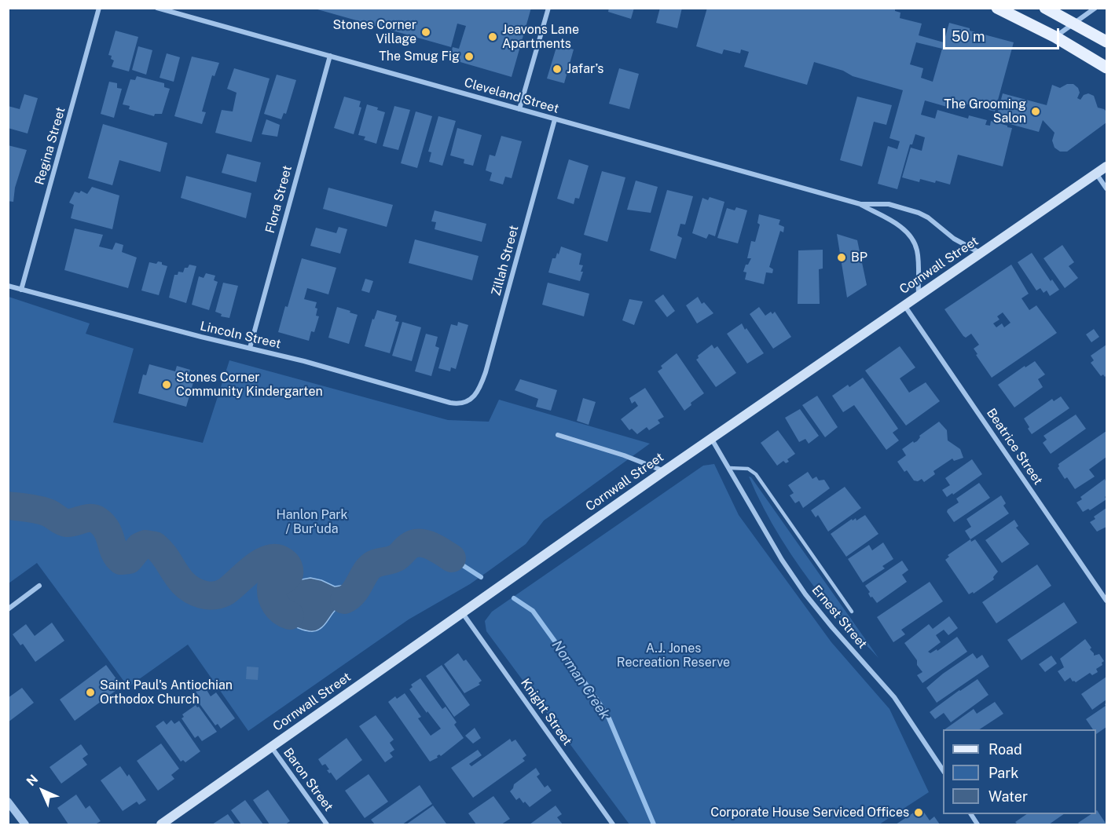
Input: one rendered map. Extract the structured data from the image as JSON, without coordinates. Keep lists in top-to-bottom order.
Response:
{
  "streets": {
    "main road": ["Cornwall Street"],
    "street": [
      "Cleveland Street",
      "Regina Street",
      "Flora Street",
      "Zillah Street",
      "Lincoln Street",
      "Beatrice Street",
      "Ernest Street",
      "Knight Street",
      "Baron Street"
    ]
  },
  "crossings": [
    ["Cleveland Street", "Flora Street"],
    ["Cleveland Street", "Zillah Street"],
    ["Cleveland Street", "Cornwall Street"],
    ["Regina Street", "Lincoln Street"],
    ["Flora Street", "Lincoln Street"],
    ["Zillah Street", "Lincoln Street"],
    ["Cornwall Street", "Beatrice Street"],
    ["Cornwall Street", "Ernest Street"],
    ["Cornwall Street", "Knight Street"],
    ["Cornwall Street", "Baron Street"]
  ],
  "water": ["Norman Creek"],
  "parks": ["Hanlon Park / Bur'uda", "A.J. Jones Recreation Reserve"],
  "places": [
    "Stones Corner Village",
    "Jeavons Lane Apartments",
    "The Smug Fig",
    "Jafar’s",
    "The Grooming Salon",
    "BP",
    "Stones Corner Community Kindergarten",
    "Saint Paul's Antiochian Orthodox Church",
    "Corporate House Serviced Offices"
  ],
  "legend": ["Road", "Park", "Water"],
  "scale_bar": "50 m",
  "north": "top left"
}
